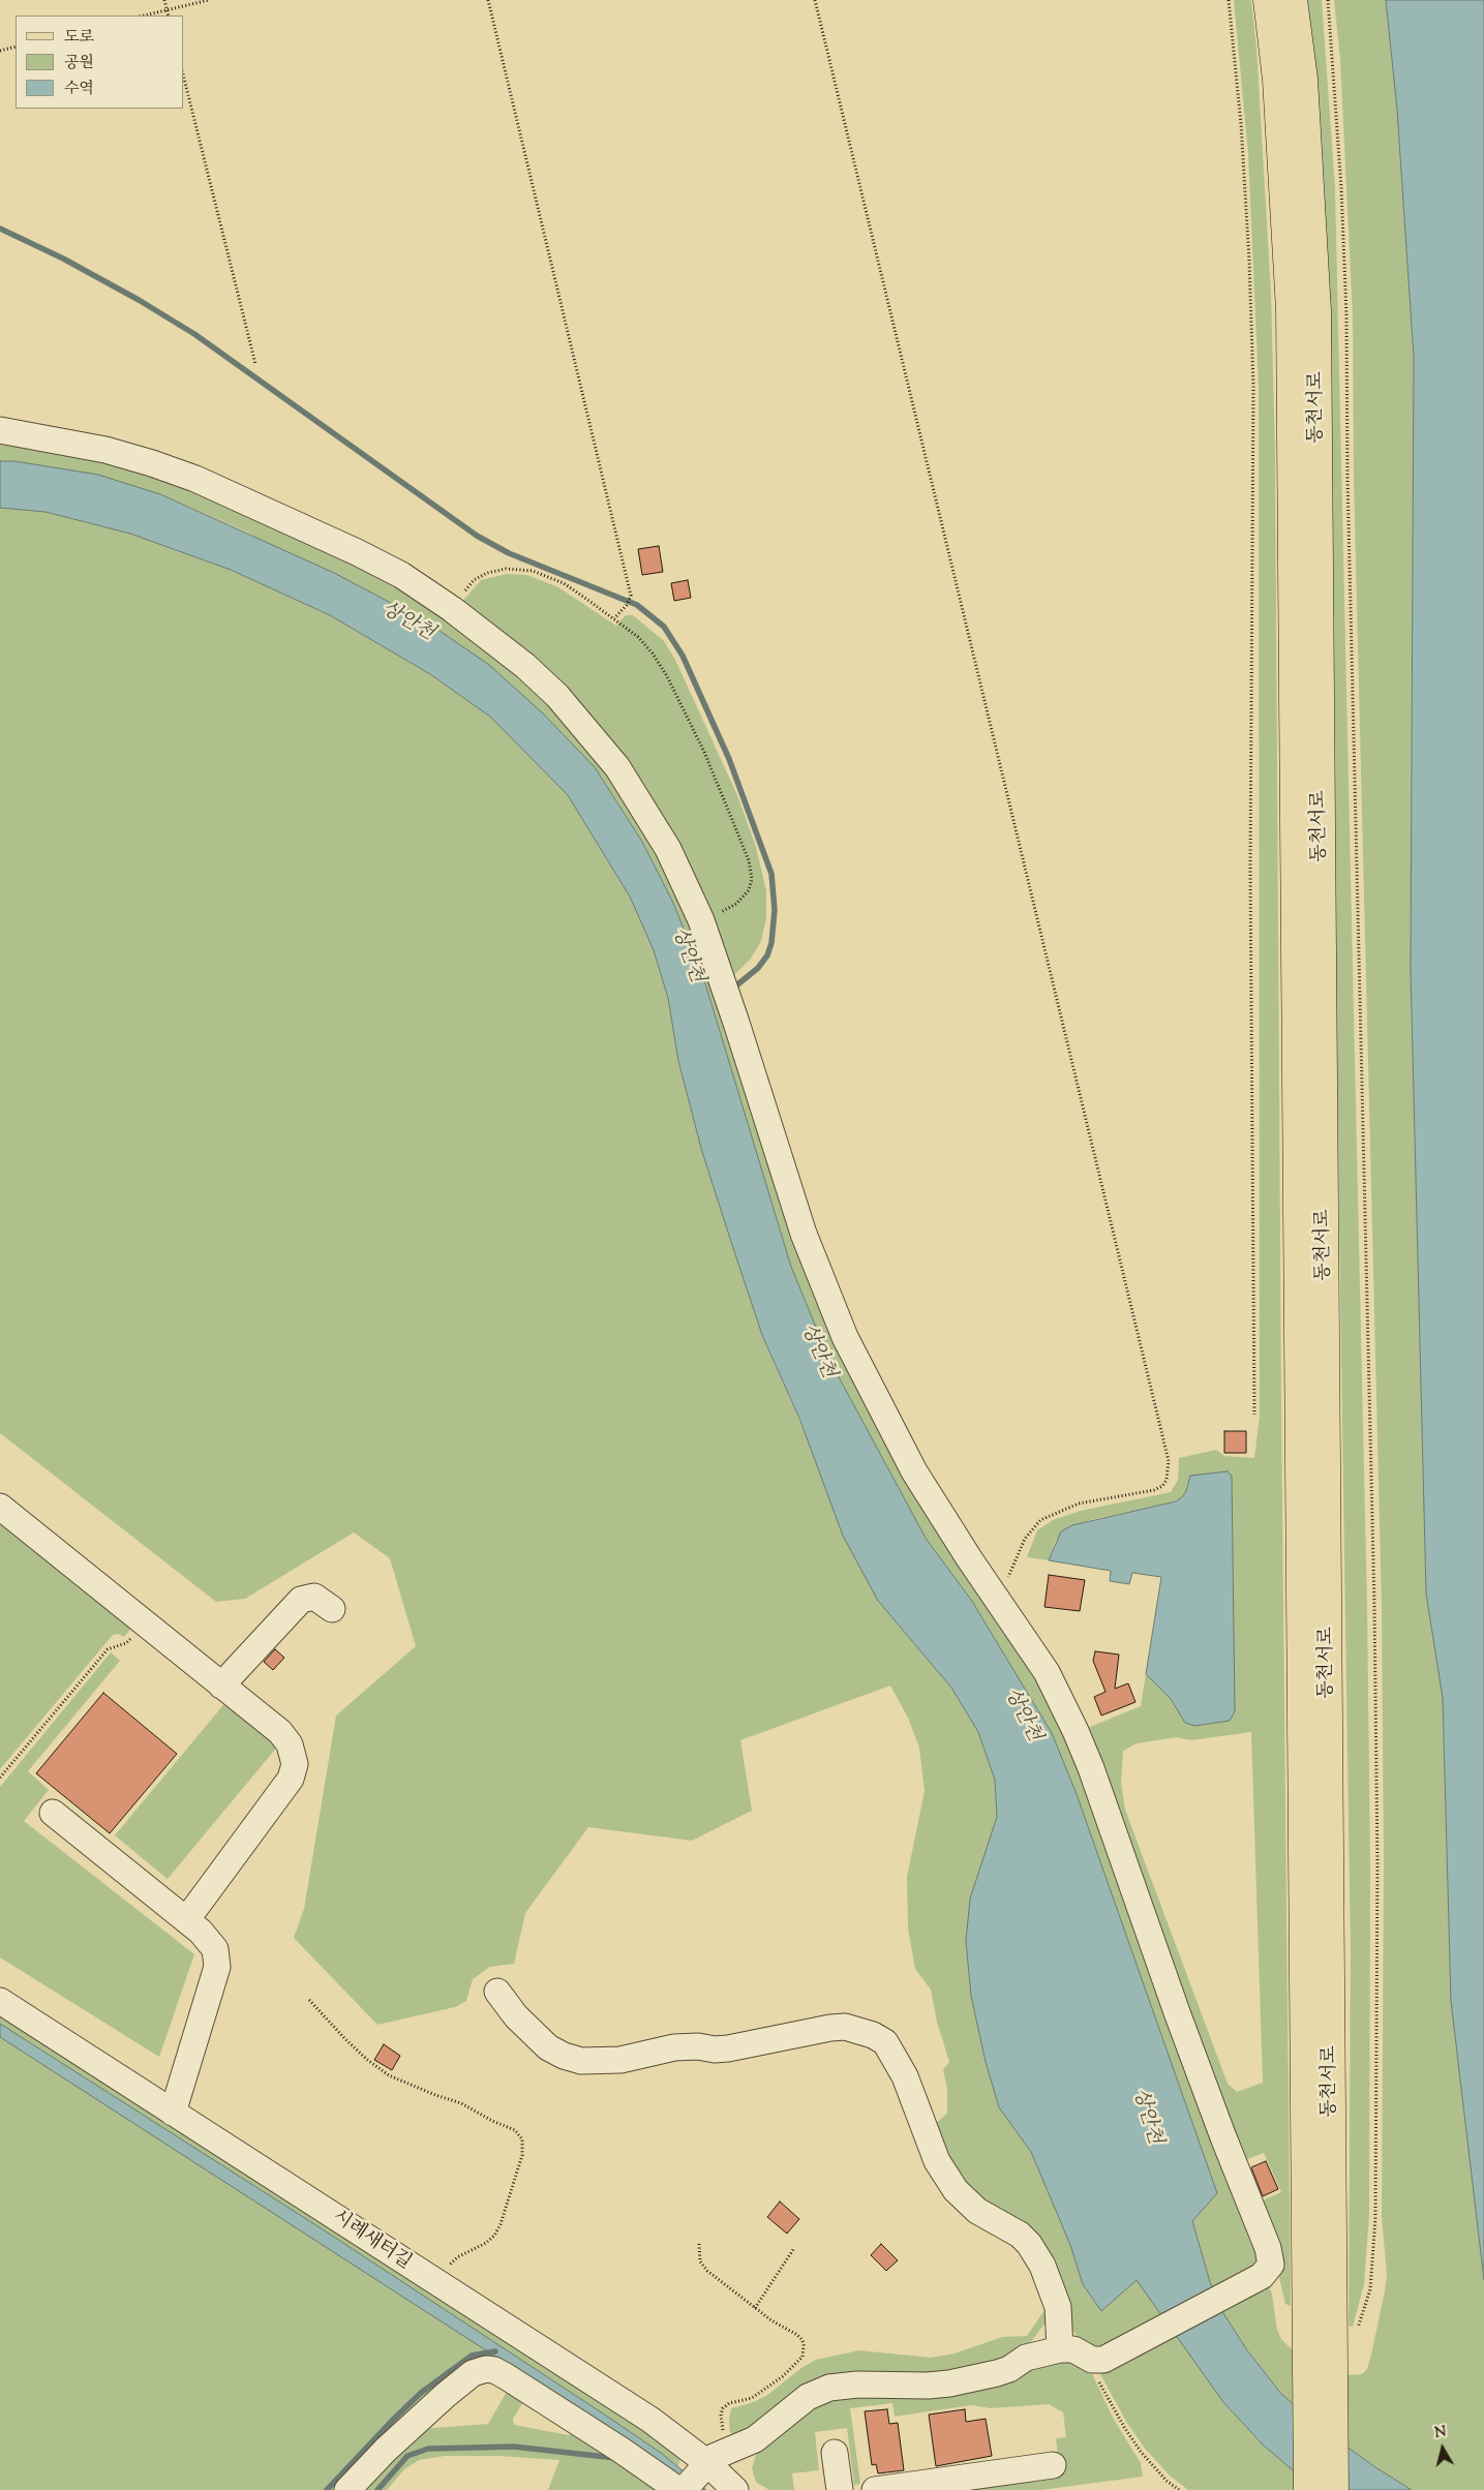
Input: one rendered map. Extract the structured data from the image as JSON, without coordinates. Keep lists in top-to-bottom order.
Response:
{
  "streets": {
    "main road": ["동천서로"],
    "street": ["시례새터길"]
  },
  "water": ["상안천"],
  "legend": ["도로", "공원", "수역"],
  "north": "top"
}
